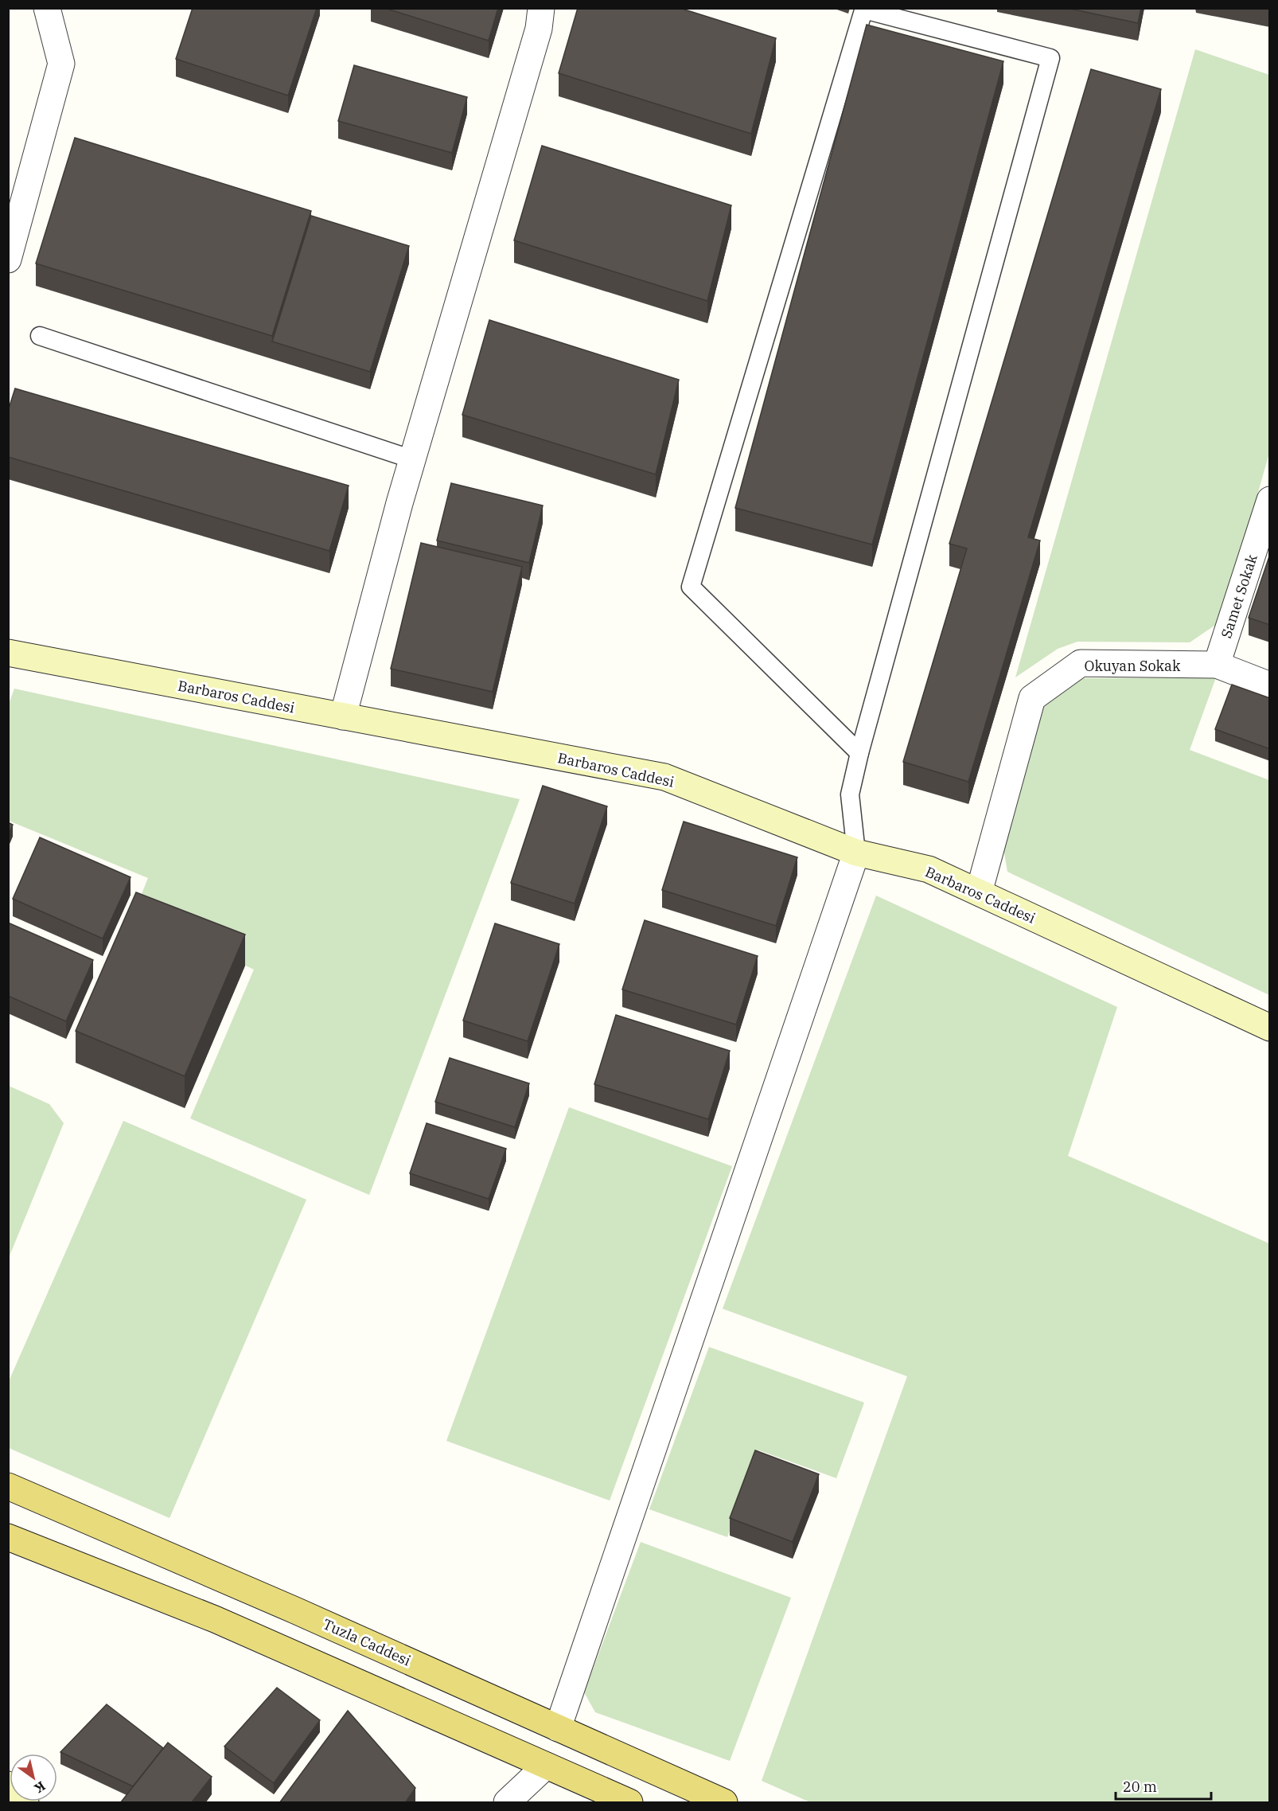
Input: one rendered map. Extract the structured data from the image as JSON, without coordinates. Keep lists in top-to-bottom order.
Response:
{
  "streets": {
    "main road": ["Tuzla Caddesi"],
    "street": ["Samet Sokak", "Okuyan Sokak", "Barbaros Caddesi"]
  },
  "crossings": [
    ["Samet Sokak", "Okuyan Sokak"],
    ["Okuyan Sokak", "Barbaros Caddesi"]
  ],
  "scale_bar": "20 m",
  "north": "bottom right"
}
